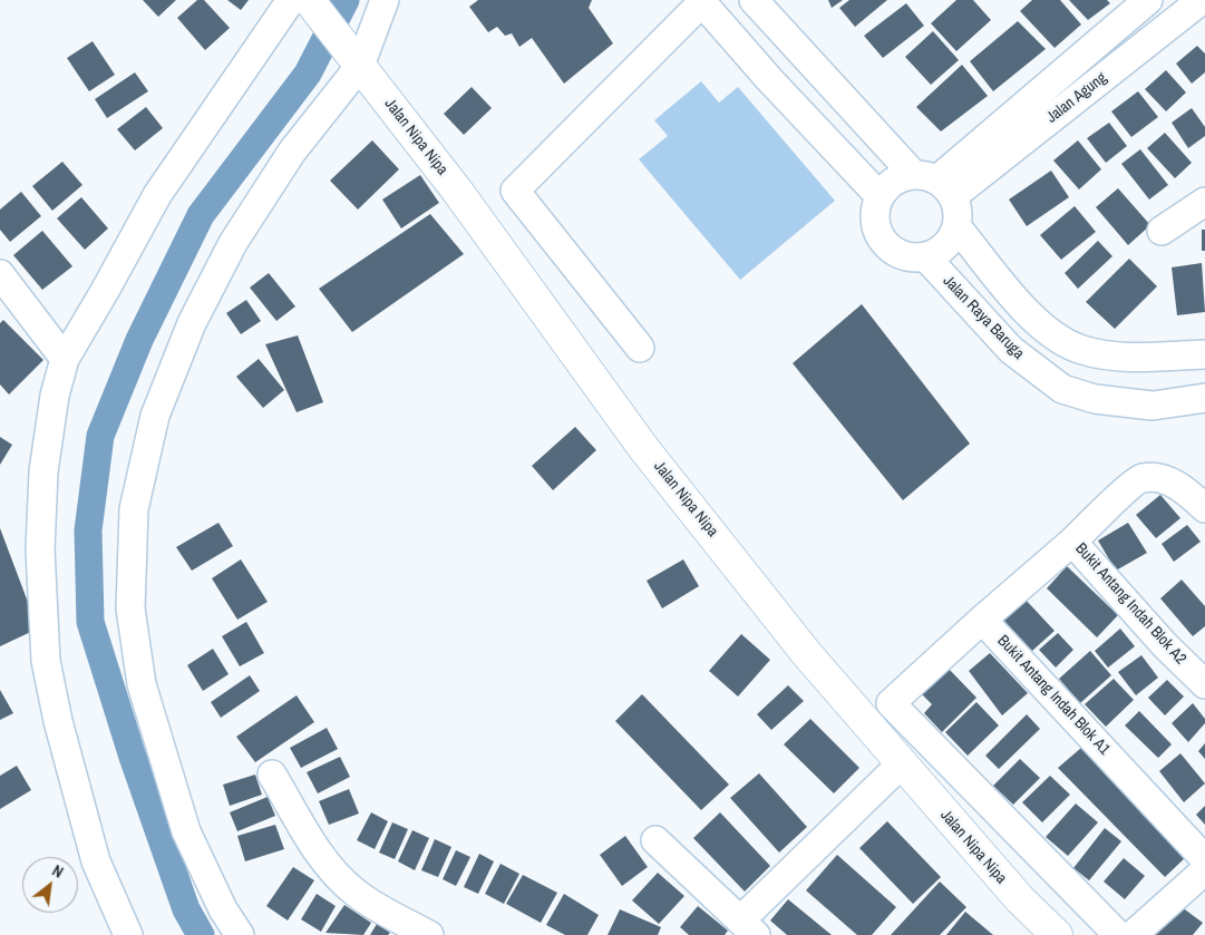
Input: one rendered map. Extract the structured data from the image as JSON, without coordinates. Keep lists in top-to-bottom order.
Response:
{
  "streets": {
    "street": [
      "Jalan Agung",
      "Jalan Nipa Nipa",
      "Jalan Raya Baruga",
      "Bukit Antang Indah Blok A2",
      "Bukit Antang Indah Blok A1"
    ]
  },
  "crossings": [
    ["Jalan Agung", "Jalan Raya Baruga"]
  ],
  "north": "top right"
}
